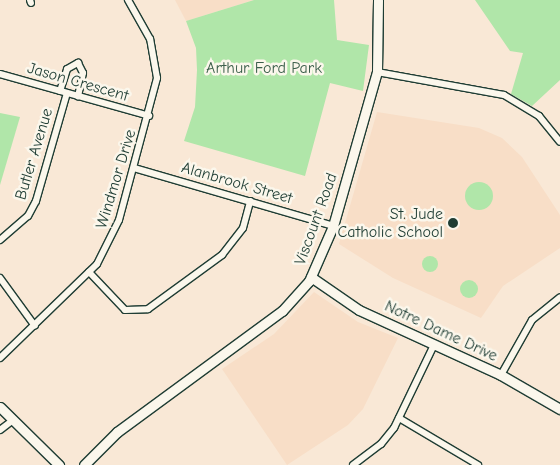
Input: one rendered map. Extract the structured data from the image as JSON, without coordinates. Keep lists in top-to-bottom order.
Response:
{
  "streets": {
    "street": [
      "Jason Crescent",
      "Butler Avenue",
      "Windmor Drive",
      "Alanbrook Street",
      "Viscount Road",
      "Notre Dame Drive"
    ]
  },
  "crossings": [
    ["Jason Crescent", "Butler Avenue"],
    ["Jason Crescent", "Windmor Drive"],
    ["Windmor Drive", "Alanbrook Street"],
    ["Alanbrook Street", "Viscount Road"],
    ["Viscount Road", "Notre Dame Drive"]
  ],
  "parks": ["Arthur Ford Park"],
  "places": ["St. Jude Catholic School"]
}
